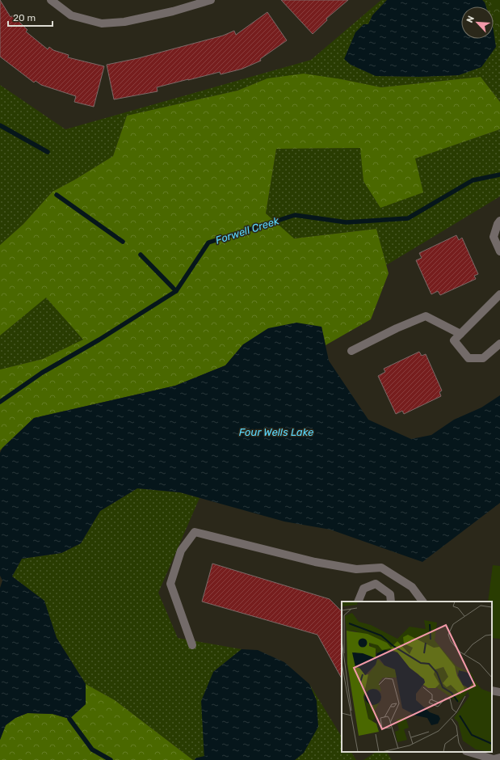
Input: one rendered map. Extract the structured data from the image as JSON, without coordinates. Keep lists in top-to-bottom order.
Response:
{
  "water": ["Forwell Creek", "Four Wells Lake"],
  "scale_bar": "20 m",
  "north": "top left"
}
